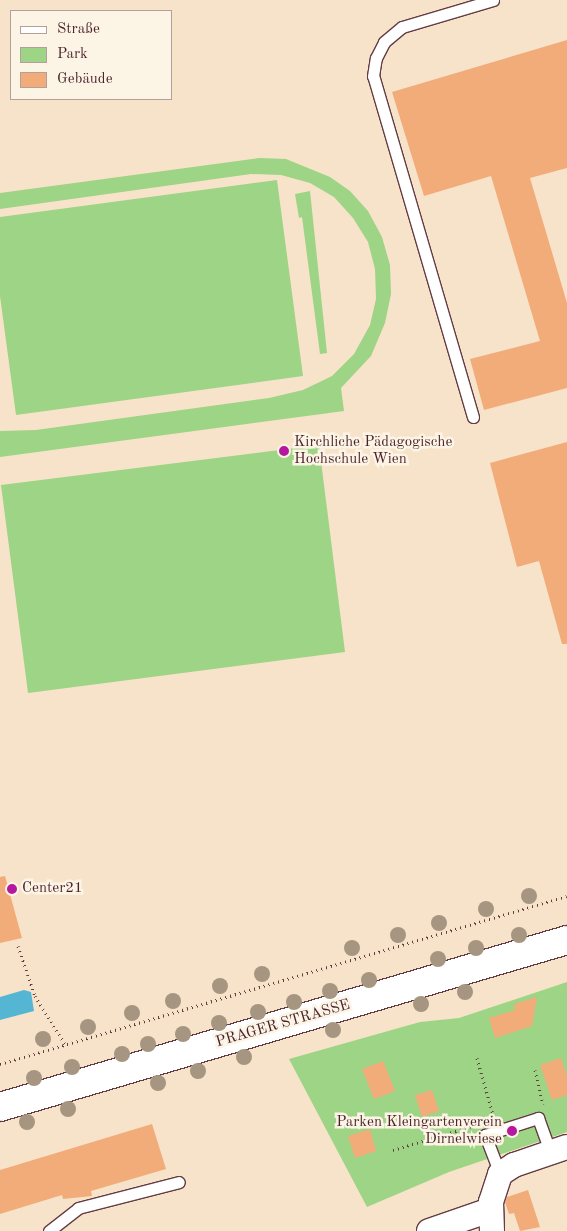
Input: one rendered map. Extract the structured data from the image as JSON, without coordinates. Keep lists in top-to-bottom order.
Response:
{
  "streets": {
    "main road": ["PRAGER STRASSE"]
  },
  "places": ["Kirchliche Pädagogische Hochschule Wien", "Center21", "Parken Kleingartenverein Dirnelwiese"],
  "legend": ["Straße", "Park", "Gebäude"]
}
